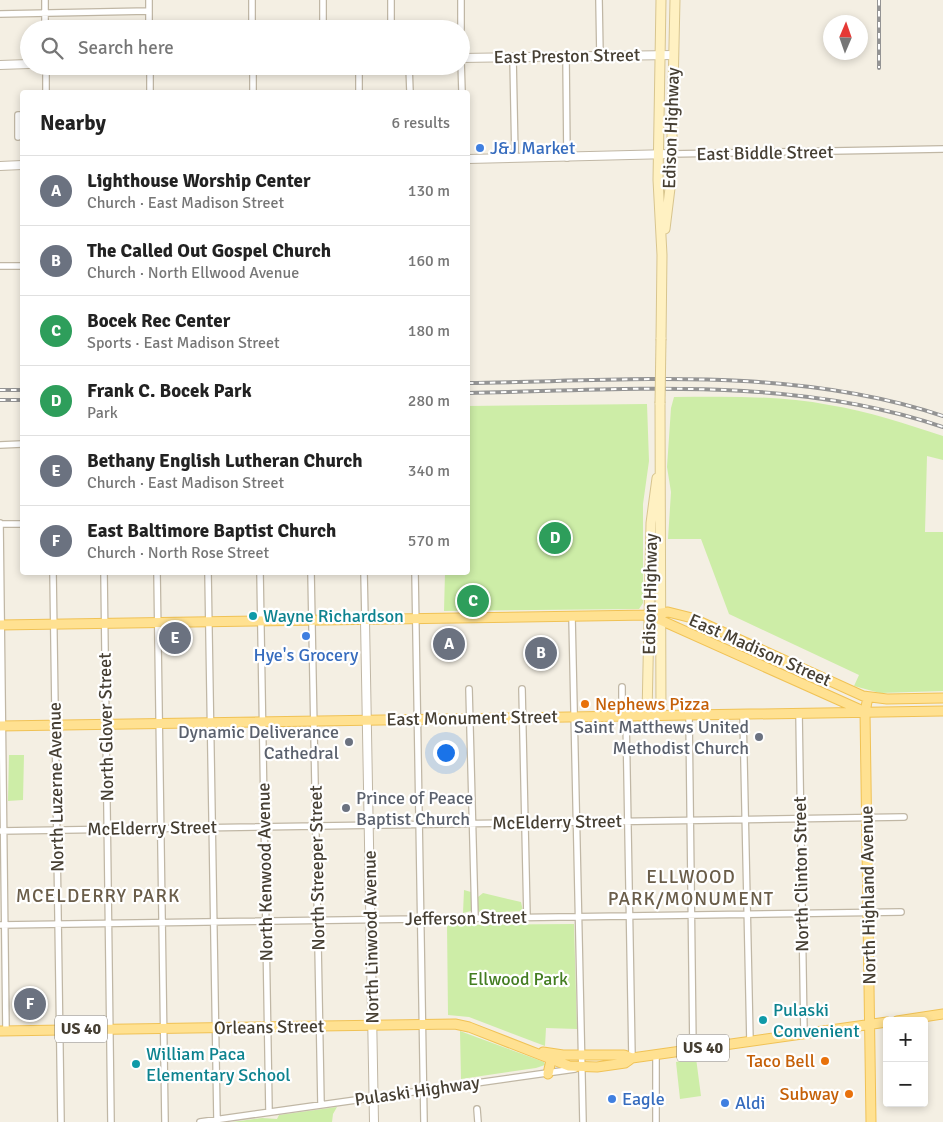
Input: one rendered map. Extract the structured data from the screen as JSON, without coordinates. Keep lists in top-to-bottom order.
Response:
{
  "streets": {
    "main road": [
      "Edison Highway",
      "East Madison Street",
      "East Monument Street",
      "North Highland Avenue",
      "Orleans Street",
      "US 40",
      "Pulaski Highway"
    ],
    "street": [
      "East Preston Street",
      "East Biddle Street",
      "North Glover Street",
      "North Luzerne Avenue",
      "McElderry Street",
      "North Streeper Street",
      "North Kenwood Avenue",
      "North Clinton Street",
      "Jefferson Street",
      "North Linwood Avenue"
    ]
  },
  "crossings": [
    ["East Preston Street", "Edison Highway"],
    ["Edison Highway", "East Biddle Street"],
    ["Edison Highway", "East Madison Street"],
    ["Edison Highway", "East Monument Street"],
    ["East Madison Street", "East Monument Street"],
    ["East Madison Street", "North Glover Street"],
    ["East Madison Street", "North Luzerne Avenue"],
    ["East Madison Street", "North Streeper Street"],
    ["East Madison Street", "North Kenwood Avenue"],
    ["East Madison Street", "North Highland Avenue"],
    ["East Madison Street", "North Linwood Avenue"],
    ["East Monument Street", "North Glover Street"],
    ["East Monument Street", "North Luzerne Avenue"],
    ["East Monument Street", "North Streeper Street"],
    ["East Monument Street", "North Kenwood Avenue"],
    ["East Monument Street", "North Clinton Street"],
    ["East Monument Street", "North Highland Avenue"],
    ["East Monument Street", "North Linwood Avenue"],
    ["North Glover Street", "McElderry Street"],
    ["North Glover Street", "Jefferson Street"],
    ["North Glover Street", "Orleans Street"],
    ["North Luzerne Avenue", "McElderry Street"],
    ["North Luzerne Avenue", "Jefferson Street"],
    ["North Luzerne Avenue", "Orleans Street"],
    ["McElderry Street", "North Streeper Street"],
    ["McElderry Street", "North Kenwood Avenue"],
    ["McElderry Street", "North Clinton Street"],
    ["McElderry Street", "North Highland Avenue"],
    ["McElderry Street", "North Linwood Avenue"],
    ["North Streeper Street", "Jefferson Street"],
    ["North Streeper Street", "Orleans Street"],
    ["North Streeper Street", "Pulaski Highway"],
    ["North Kenwood Avenue", "Jefferson Street"],
    ["North Kenwood Avenue", "Orleans Street"],
    ["North Kenwood Avenue", "Pulaski Highway"],
    ["North Clinton Street", "Jefferson Street"],
    ["North Clinton Street", "Pulaski Highway"],
    ["North Highland Avenue", "Jefferson Street"],
    ["North Highland Avenue", "Pulaski Highway"],
    ["Jefferson Street", "North Linwood Avenue"],
    ["North Linwood Avenue", "Orleans Street"],
    ["North Linwood Avenue", "Pulaski Highway"],
    ["Orleans Street", "Pulaski Highway"]
  ],
  "districts": ["ELLWOOD PARK/MONUMENT", "MCELDERRY PARK"],
  "parks": ["Ellwood Park"],
  "places": [
    "J&J Market",
    "Wayne Richardson",
    "Hye's Grocery",
    "Nephews Pizza",
    "Saint Matthews United Methodist Church",
    "Dynamic Deliverance Cathedral",
    "Prince of Peace Baptist Church",
    "Pulaski Convenient",
    "Taco Bell",
    "William Paca Elementary School",
    "Subway",
    "Eagle",
    "Aldi"
  ],
  "north": "top",
  "page": {
    "search": "Search here",
    "heading": ["Nearby", "6 results"],
    "list": [
      {
        "mark": "A",
        "name": "Lighthouse Worship Center",
        "note": "Church · East Madison Street",
        "value": "130 m"
      },
      {
        "mark": "B",
        "name": "The Called Out Gospel Church",
        "note": "Church · North Ellwood Avenue",
        "value": "160 m"
      },
      {
        "mark": "C",
        "name": "Bocek Rec Center",
        "note": "Sports · East Madison Street",
        "value": "180 m"
      },
      {
        "mark": "D",
        "name": "Frank C. Bocek Park",
        "note": "Park",
        "value": "280 m"
      },
      {
        "mark": "E",
        "name": "Bethany English Lutheran Church",
        "note": "Church · East Madison Street",
        "value": "340 m"
      },
      {
        "mark": "F",
        "name": "East Baltimore Baptist Church",
        "note": "Church · North Rose Street",
        "value": "570 m"
      }
    ],
    "pins": [
      "D",
      "C",
      "E",
      "A",
      "B",
      "F"
    ],
    "map_buttons": ["+", "−"]
  }
}
